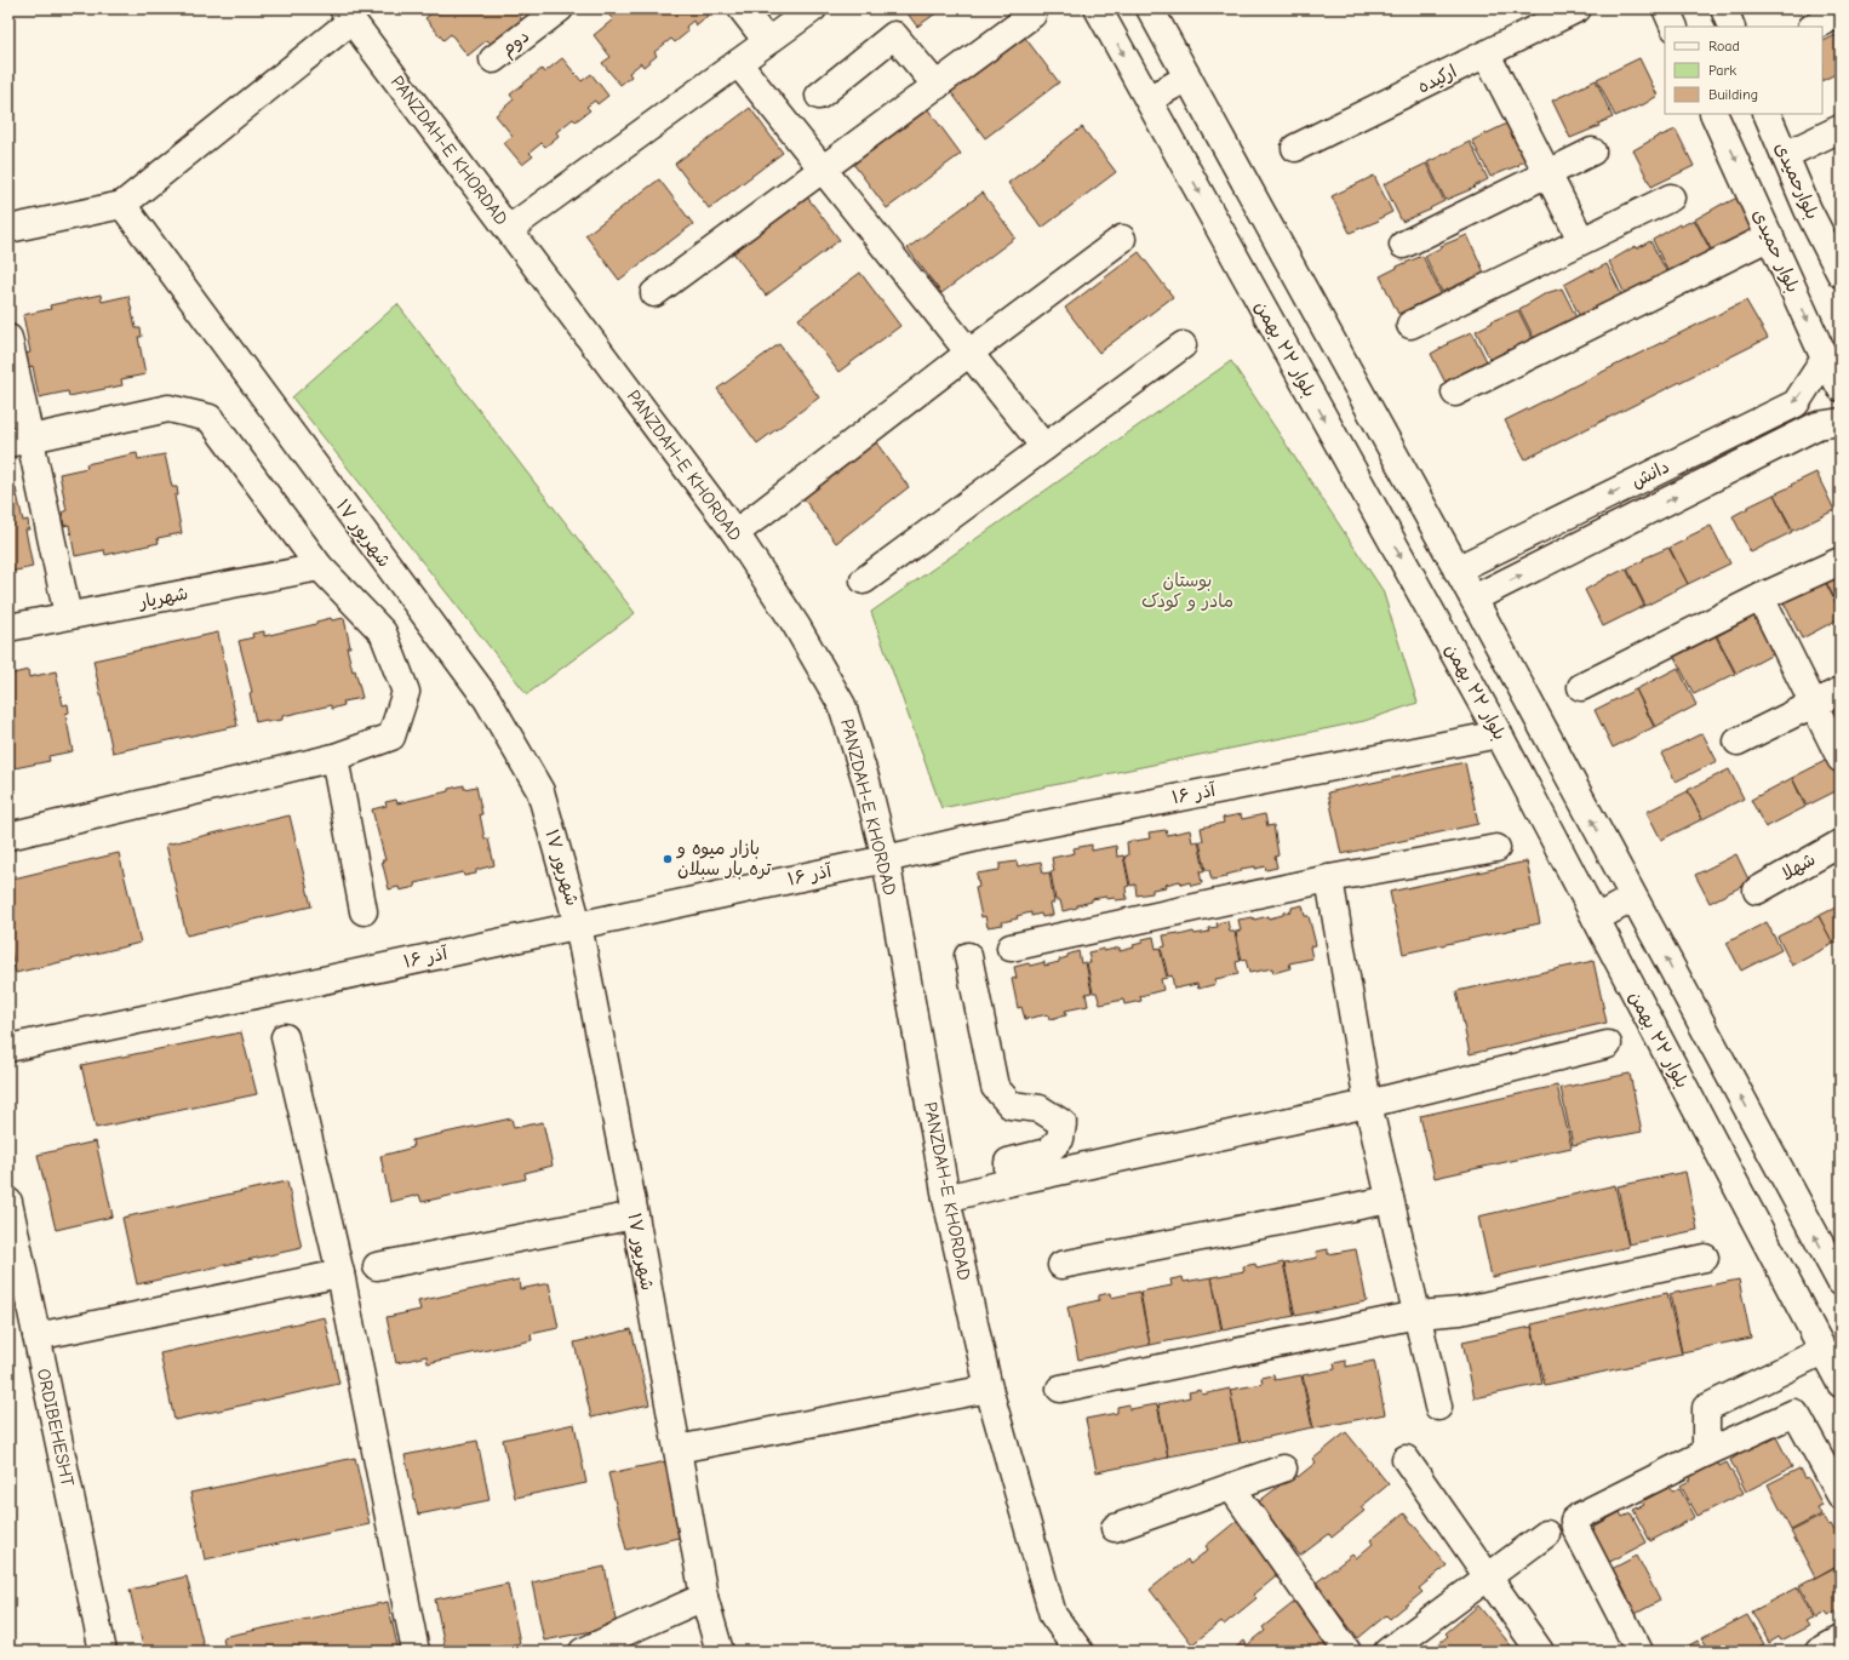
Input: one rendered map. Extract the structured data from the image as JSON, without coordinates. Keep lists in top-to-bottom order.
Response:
{
  "streets": {
    "street": [
      "دوم",
      "ارکیده",
      "PANZDAH-E KHORDAD",
      "بلوارحمیدی",
      "بلوار حمیدی",
      "بلوار ۲۲ بهمن",
      "دانش",
      "۱۷ شهریور",
      "شهریار",
      "۱۶ آذر",
      "شهلا",
      "ORDIBEHESHT"
    ]
  },
  "crossings": [
    ["PANZDAH-E KHORDAD", "۱۶ آذر"],
    ["بلوار حمیدی", "دانش"],
    ["بلوار ۲۲ بهمن", "۱۶ آذر"],
    ["۱۷ شهریور", "۱۶ آذر"]
  ],
  "one_way": ["بلوار حمیدی"],
  "parks": ["بوستان مادر و کودک"],
  "places": ["بازار میوه و تره بار سبلان"],
  "legend": ["Road", "Park", "Building"]
}
